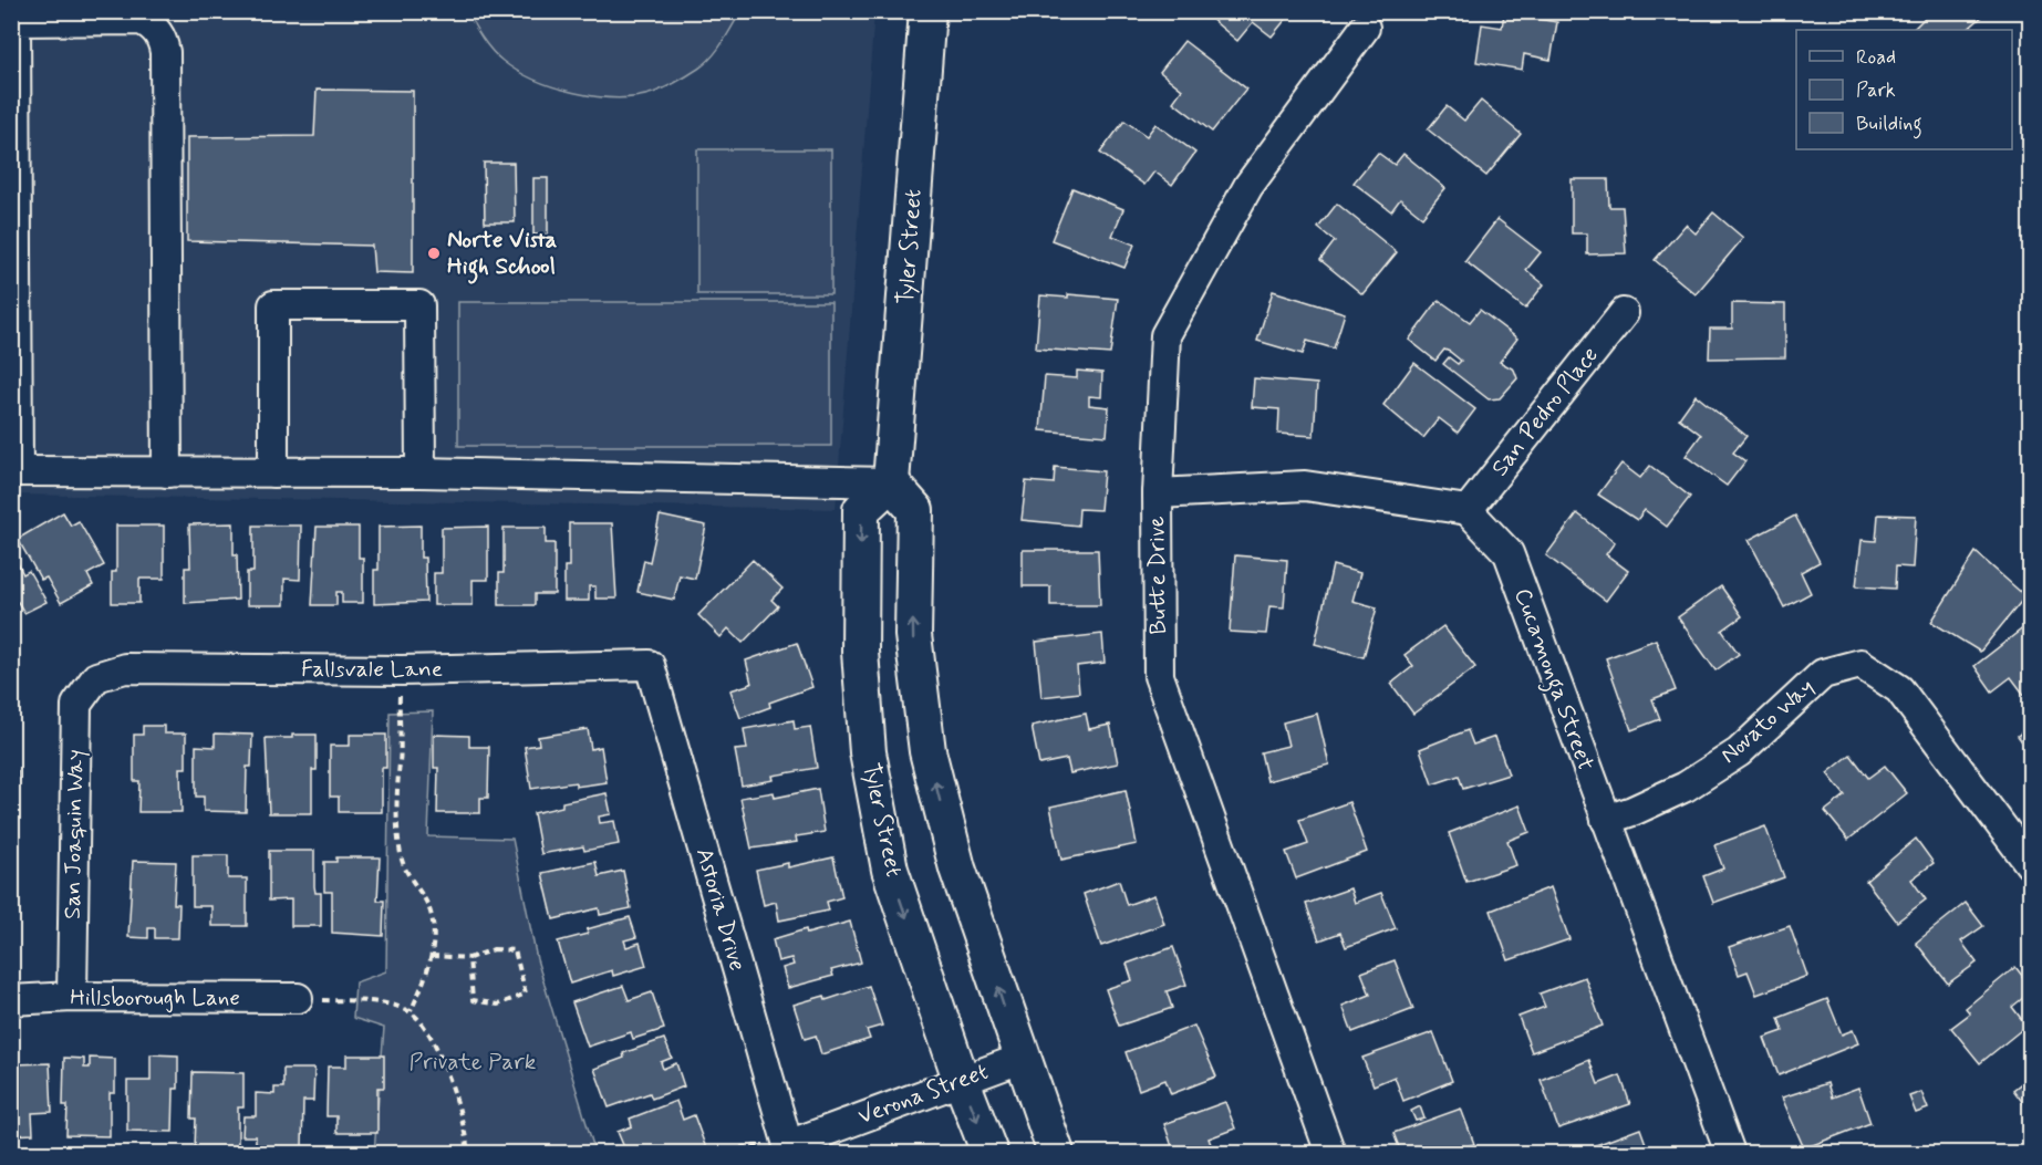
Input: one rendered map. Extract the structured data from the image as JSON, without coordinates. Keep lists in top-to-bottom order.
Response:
{
  "streets": {
    "main road": ["Tyler Street"],
    "street": [
      "San Pedro Place",
      "Butte Drive",
      "Fallsvale Lane",
      "Cucamonga Street",
      "Novato Way",
      "San Joaquin Way",
      "Astoria Drive",
      "Hillsborough Lane",
      "Verona Street"
    ]
  },
  "crossings": [
    ["Tyler Street", "Verona Street"],
    ["San Pedro Place", "Cucamonga Street"],
    ["Fallsvale Lane", "San Joaquin Way"],
    ["Fallsvale Lane", "Astoria Drive"],
    ["Cucamonga Street", "Novato Way"],
    ["San Joaquin Way", "Hillsborough Lane"],
    ["Astoria Drive", "Verona Street"]
  ],
  "parks": ["Private Park"],
  "places": ["Norte Vista High School"],
  "legend": ["Road", "Park", "Building"]
}
